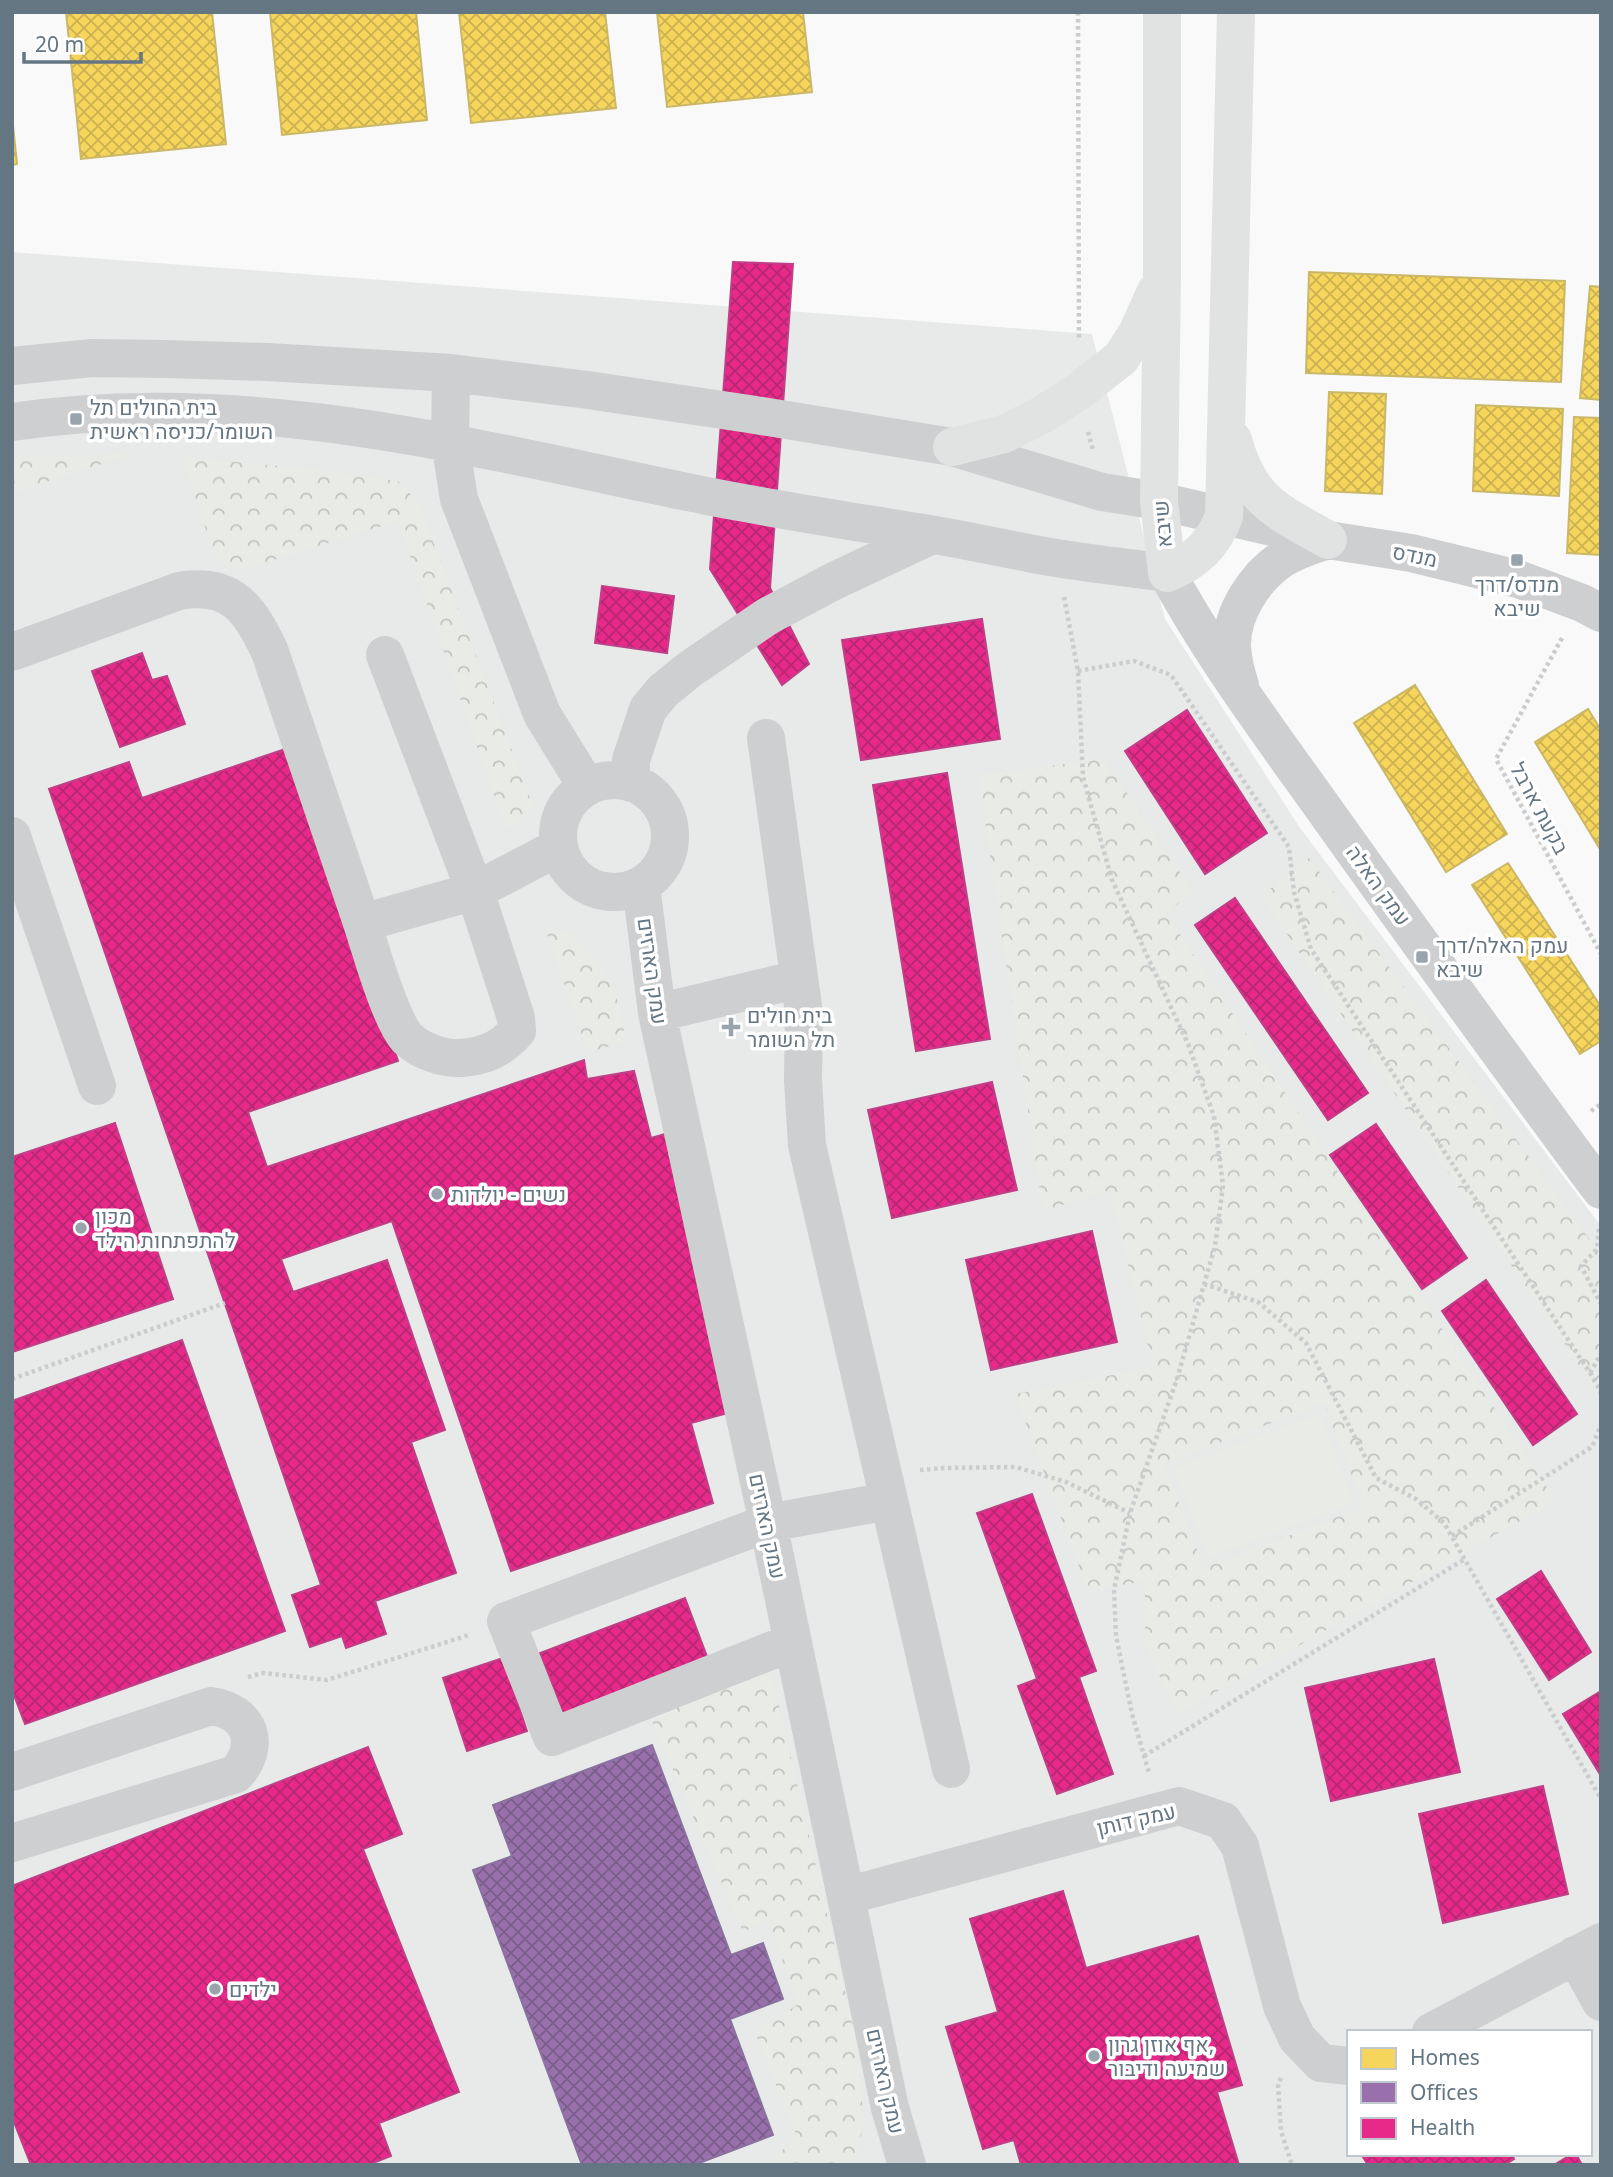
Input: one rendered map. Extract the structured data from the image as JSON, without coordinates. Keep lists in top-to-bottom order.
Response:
{
  "streets": {
    "main road": ["שיבא"],
    "street": [
      "מנדס",
      "עמק האלה",
      "עמק הארזים",
      "עמק דותן"
    ],
    "path": ["בקעת ארבל"]
  },
  "crossings": [
    ["שיבא", "מנדס"],
    ["שיבא", "עמק האלה"],
    ["מנדס", "בקעת ארבל"],
    ["עמק הארזים", "עמק דותן"]
  ],
  "places": {
    "transit": ["בית החולים תל השומר/כניסה ראשית", "מנדס/דרך שיבא", "עמק האלה/דרך שיבא"],
    "health": ["בית חולים תל השומר"],
    "other": [
      "נשים - יולדות",
      "מכון להתפתחות הילד",
      "ילדים",
      "אף אוזן גרון, שמיעה ודיבור"
    ]
  },
  "legend": ["Homes", "Offices", "Health"],
  "scale_bar": "20 m"
}
